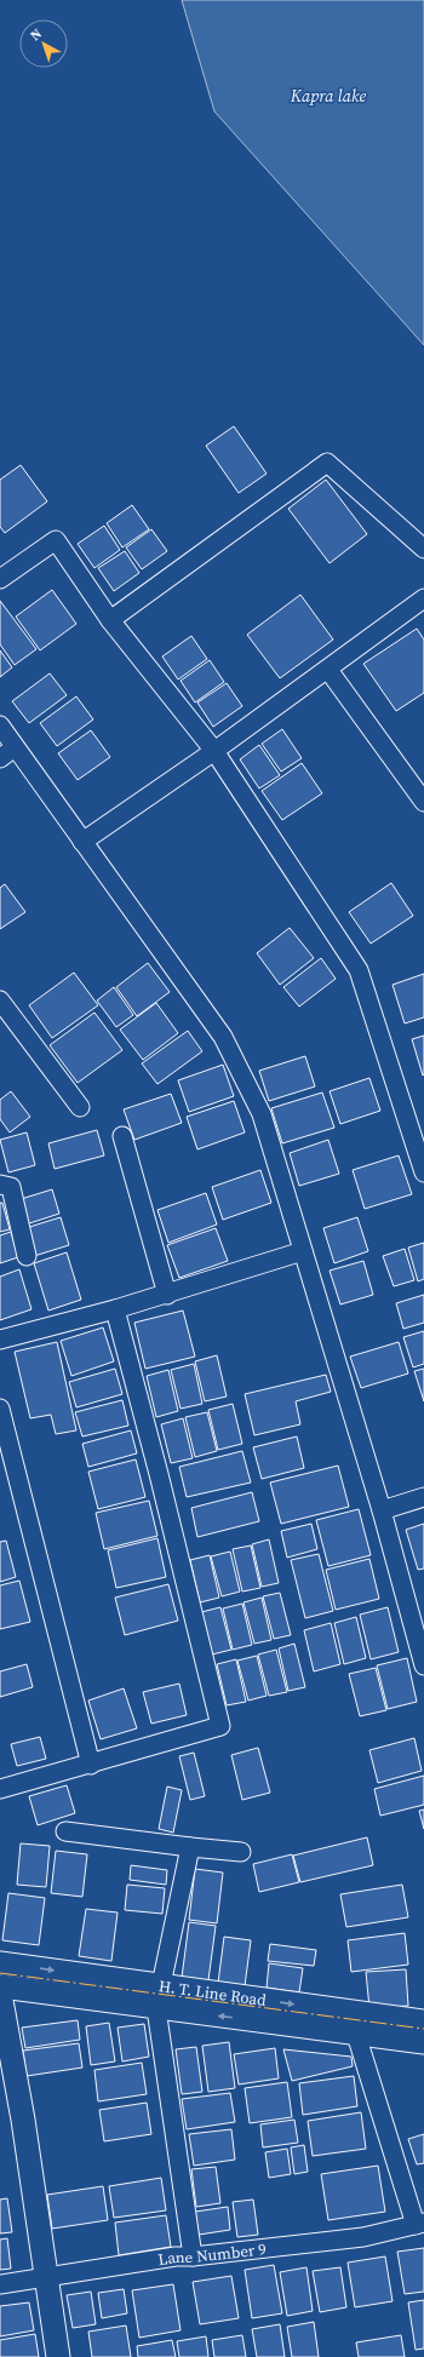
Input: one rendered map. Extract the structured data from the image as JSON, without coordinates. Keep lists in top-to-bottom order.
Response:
{
  "streets": {
    "street": ["H. T. Line Road", "Lane Number 9"]
  },
  "water": ["Kapra lake"],
  "north": "top left"
}
